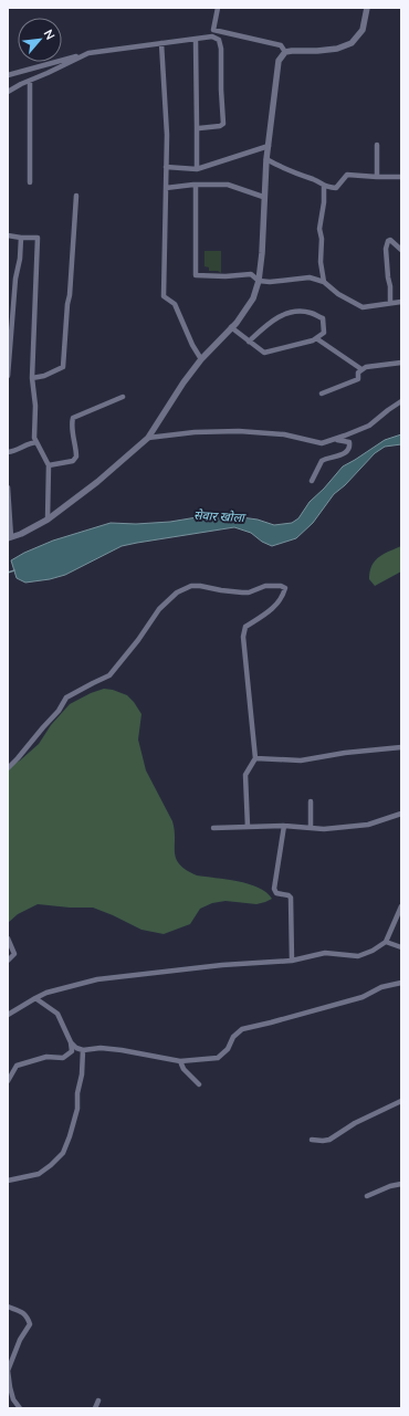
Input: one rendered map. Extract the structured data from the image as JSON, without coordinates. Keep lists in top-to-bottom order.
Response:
{
  "water": ["सेवार खोला"],
  "north": "top right"
}
